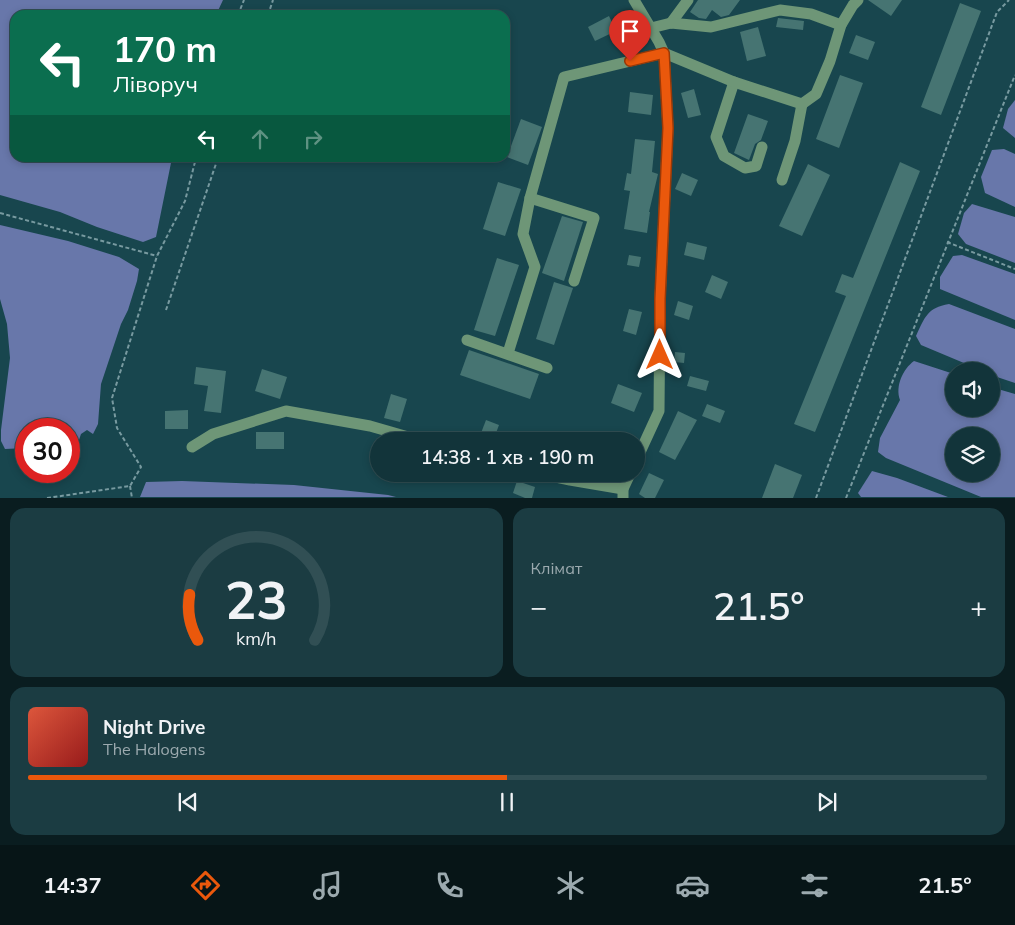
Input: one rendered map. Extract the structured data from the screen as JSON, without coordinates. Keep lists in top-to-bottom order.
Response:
{
  "page": {
    "turn": ["170 m", "Ліворуч"],
    "limit": "30",
    "trip": "14:38 · 1 хв · 190 m",
    "tile": "Клімат",
    "heat": ["−", "21.5°", "+"],
    "song": ["Night Drive", "The Halogens"],
    "tabs": ["14:37", "21.5°"],
    "gauge": ["23", "km/h"]
  }
}
